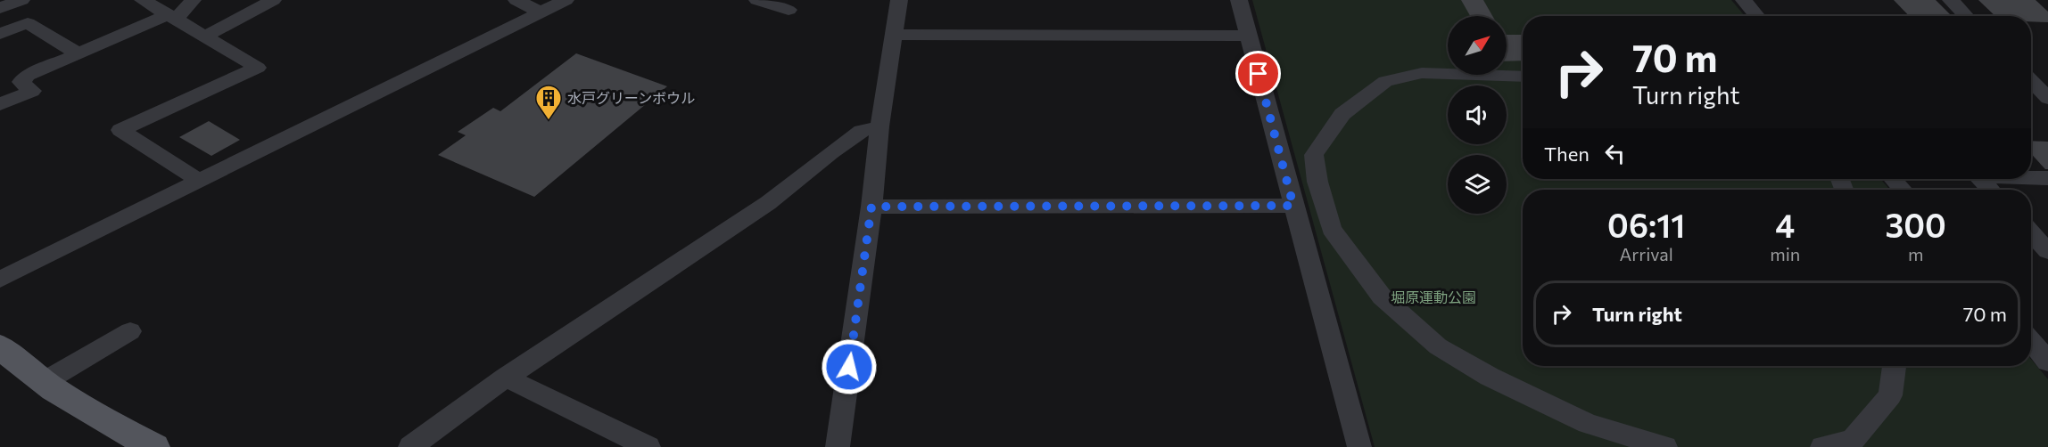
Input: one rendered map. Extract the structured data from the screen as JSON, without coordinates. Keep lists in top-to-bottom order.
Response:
{
  "parks": ["堀原運動公園"],
  "places": {
    "building": ["水戸グリーンボウル"]
  },
  "north": "top right",
  "page": {
    "turn": ["70 m", "Turn right"],
    "then": "Then",
    "eta": [
      "06:11",
      "Arrival",
      "4",
      "min",
      "300",
      "m"
    ],
    "list": [
      {
        "name": "Turn right",
        "value": "70 m"
      }
    ]
  }
}
